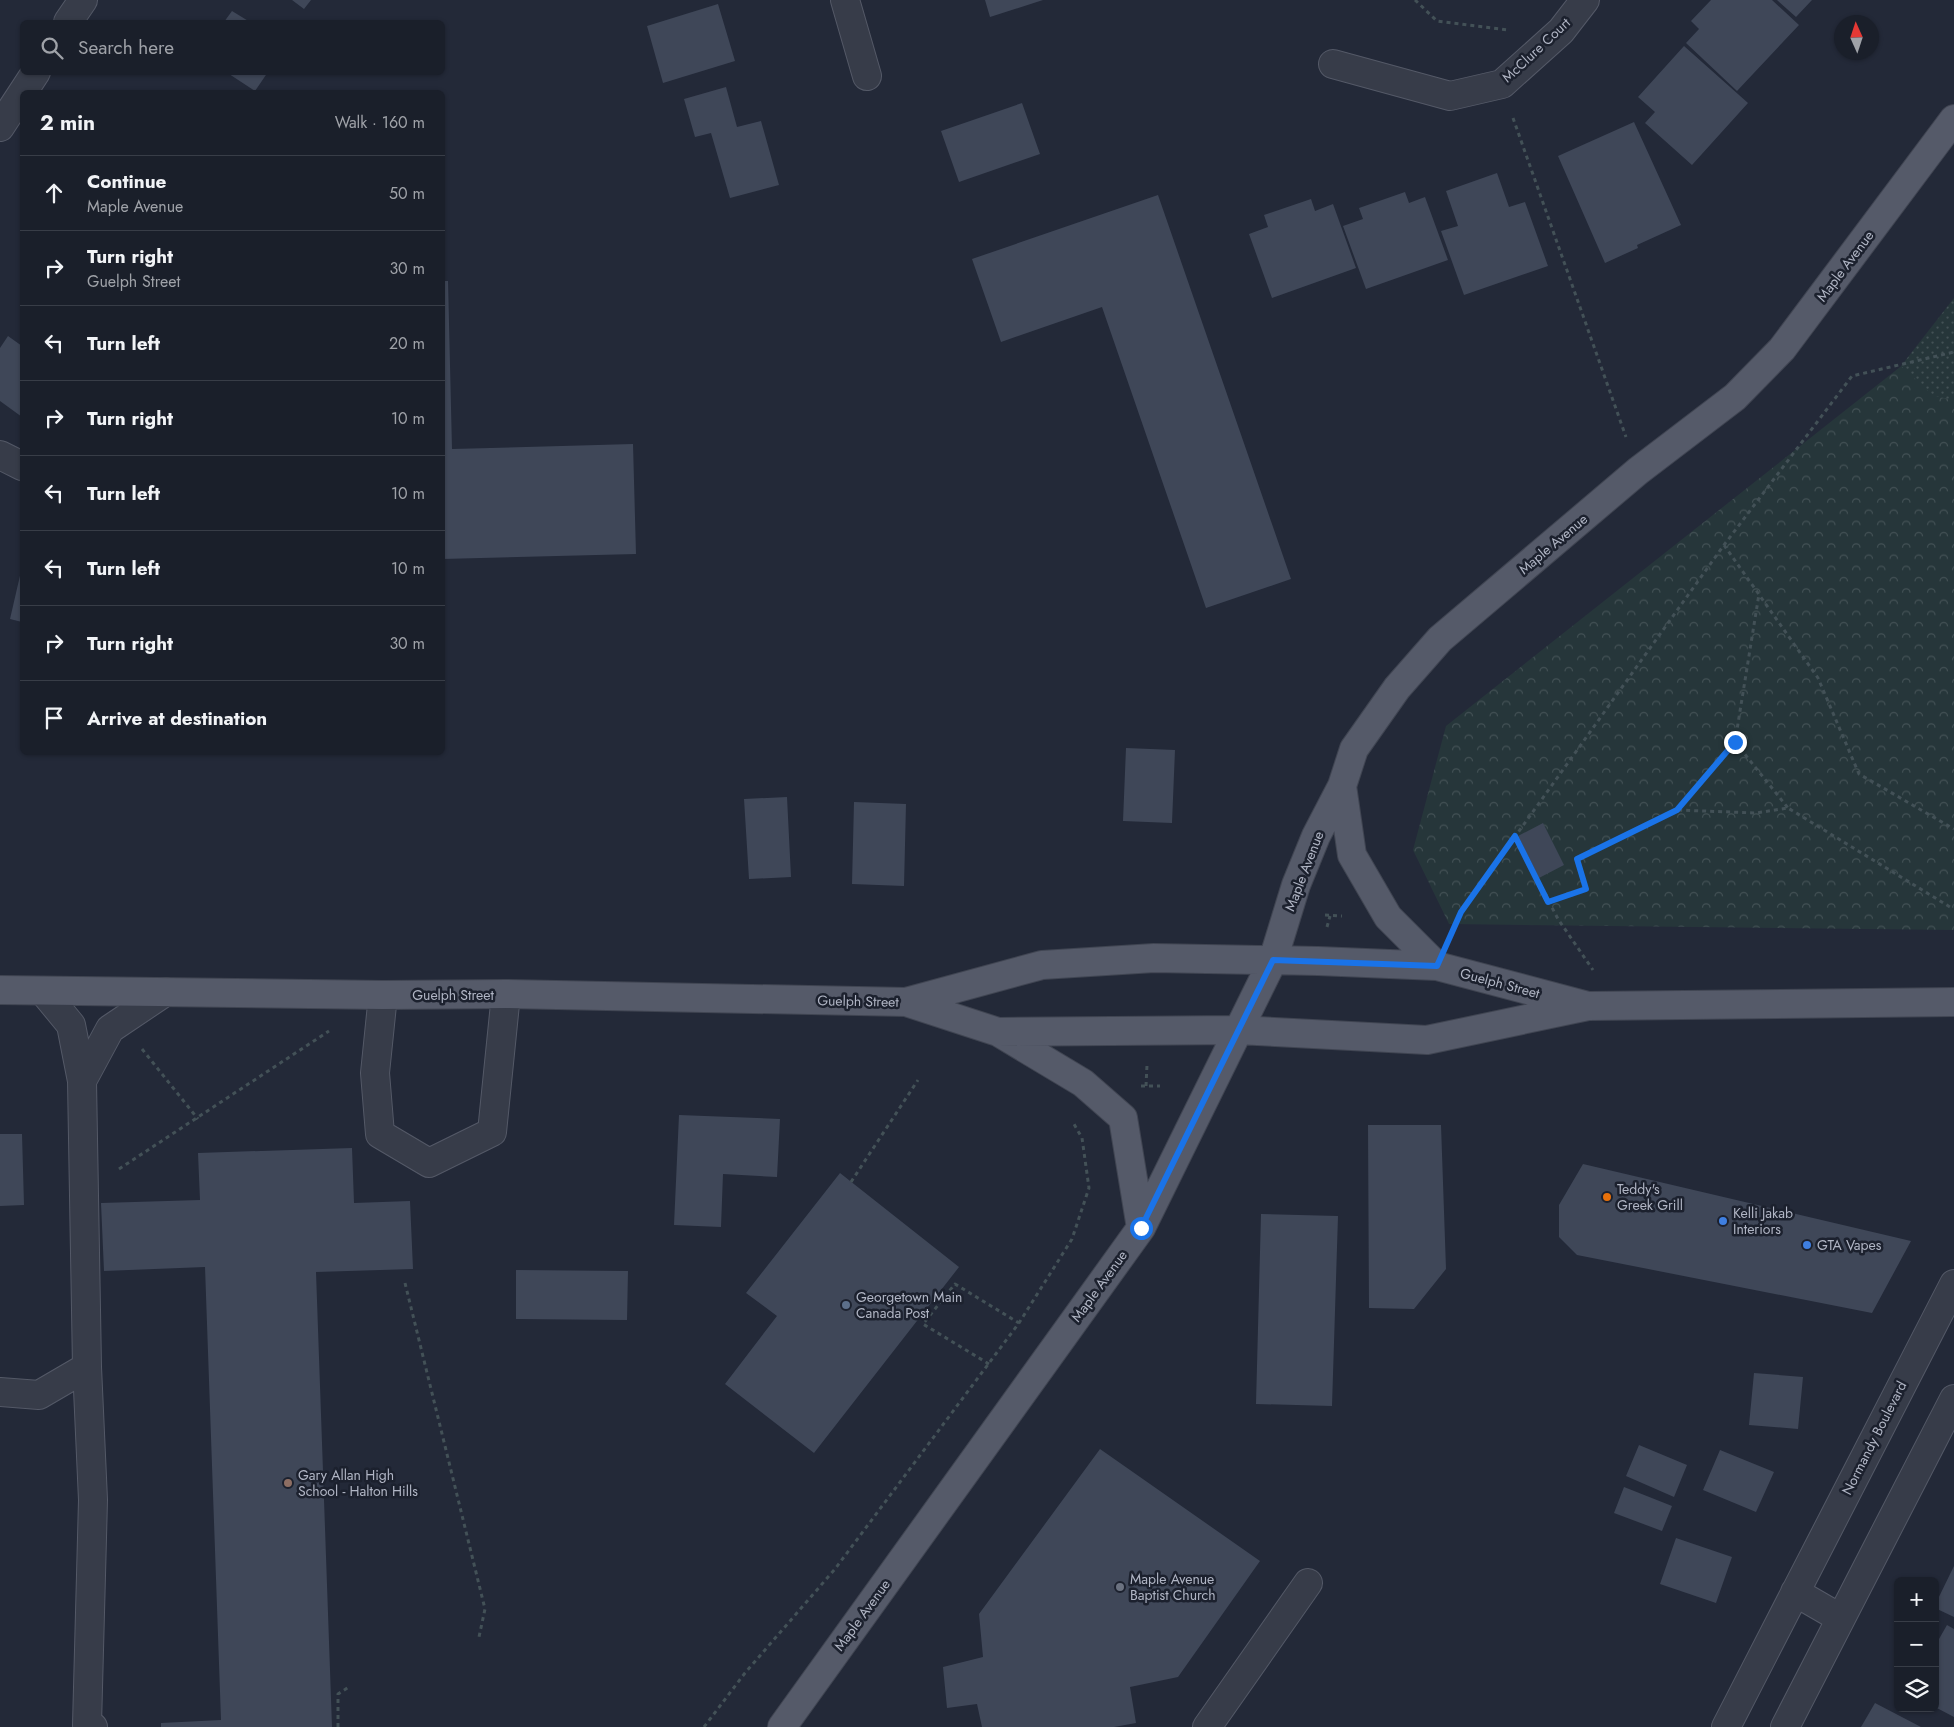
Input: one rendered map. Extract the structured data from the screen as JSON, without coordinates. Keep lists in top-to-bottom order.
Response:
{
  "streets": {
    "main road": ["Maple Avenue", "Guelph Street"],
    "street": ["McClure Court", "Normandy Boulevard"]
  },
  "crossings": [
    ["Maple Avenue", "Guelph Street"]
  ],
  "places": [
    "Teddy's Greek Grill",
    "Kelli Jakab Interiors",
    "GTA Vapes",
    "Georgetown Main Canada Post",
    "Gary Allan High School - Halton Hills",
    "Maple Avenue Baptist Church"
  ],
  "north": "top",
  "page": {
    "search": "Search here",
    "heading": ["2 min", "Walk · 160 m"],
    "list": [
      ["Continue", "Maple Avenue", "50 m"],
      ["Turn right", "Guelph Street", "30 m"],
      ["Turn left", "20 m"],
      ["Turn right", "10 m"],
      ["Turn left", "10 m"],
      ["Turn left", "10 m"],
      ["Turn right", "30 m"],
      "Arrive at destination"
    ],
    "map_buttons": ["+", "−"]
  }
}
